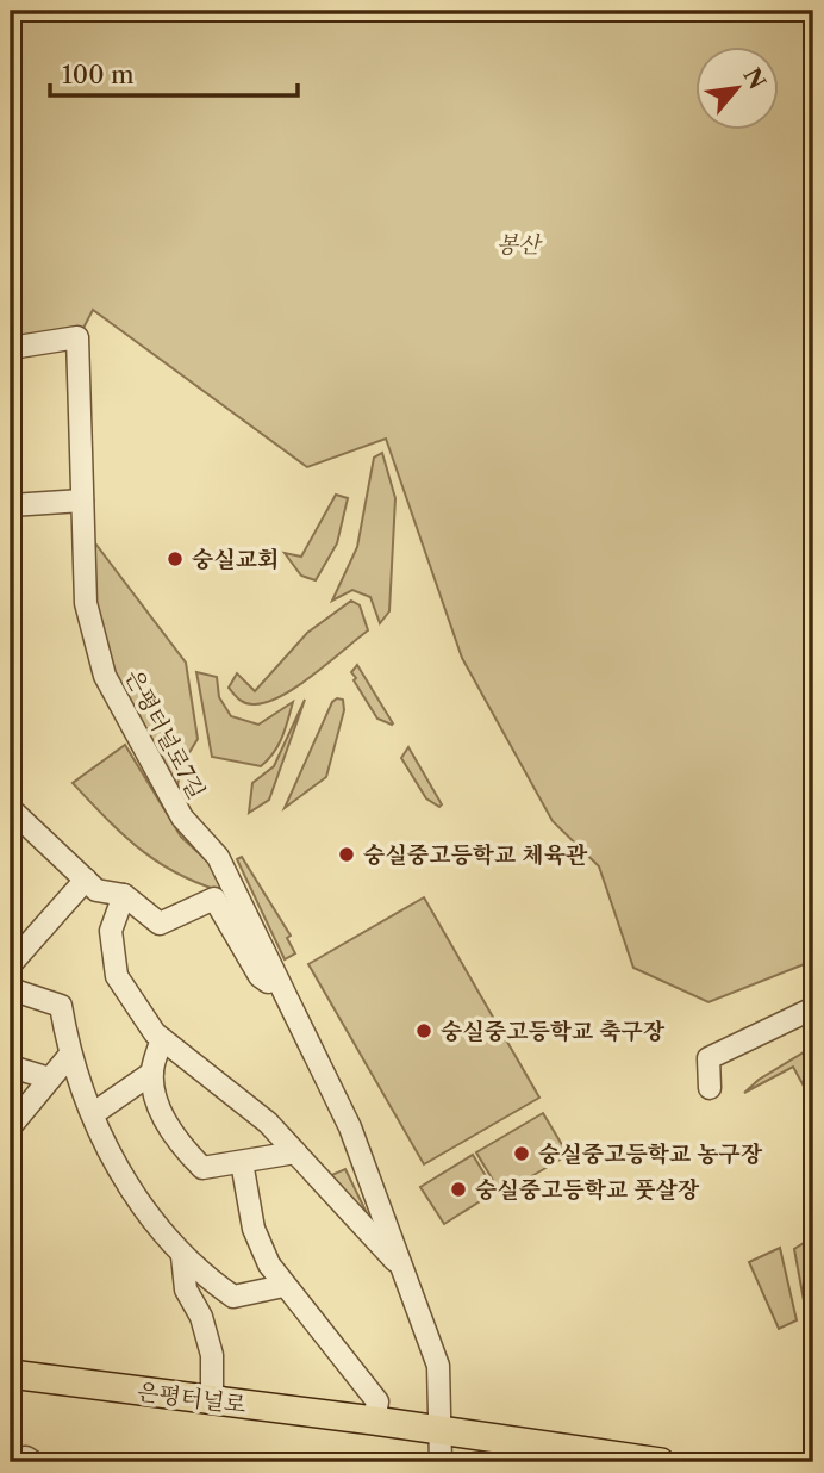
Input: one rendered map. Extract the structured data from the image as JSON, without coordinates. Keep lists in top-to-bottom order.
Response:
{
  "streets": {
    "main road": ["은평터널로"],
    "street": ["은평터널로7길"]
  },
  "crossings": [
    ["은평터널로7길", "은평터널로"]
  ],
  "parks": ["봉산"],
  "places": [
    "숭실교회",
    "숭실중고등학교 체육관",
    "숭실중고등학교 축구장",
    "숭실중고등학교 농구장",
    "숭실중고등학교 풋살장"
  ],
  "scale_bar": "100 m",
  "north": "top right"
}
